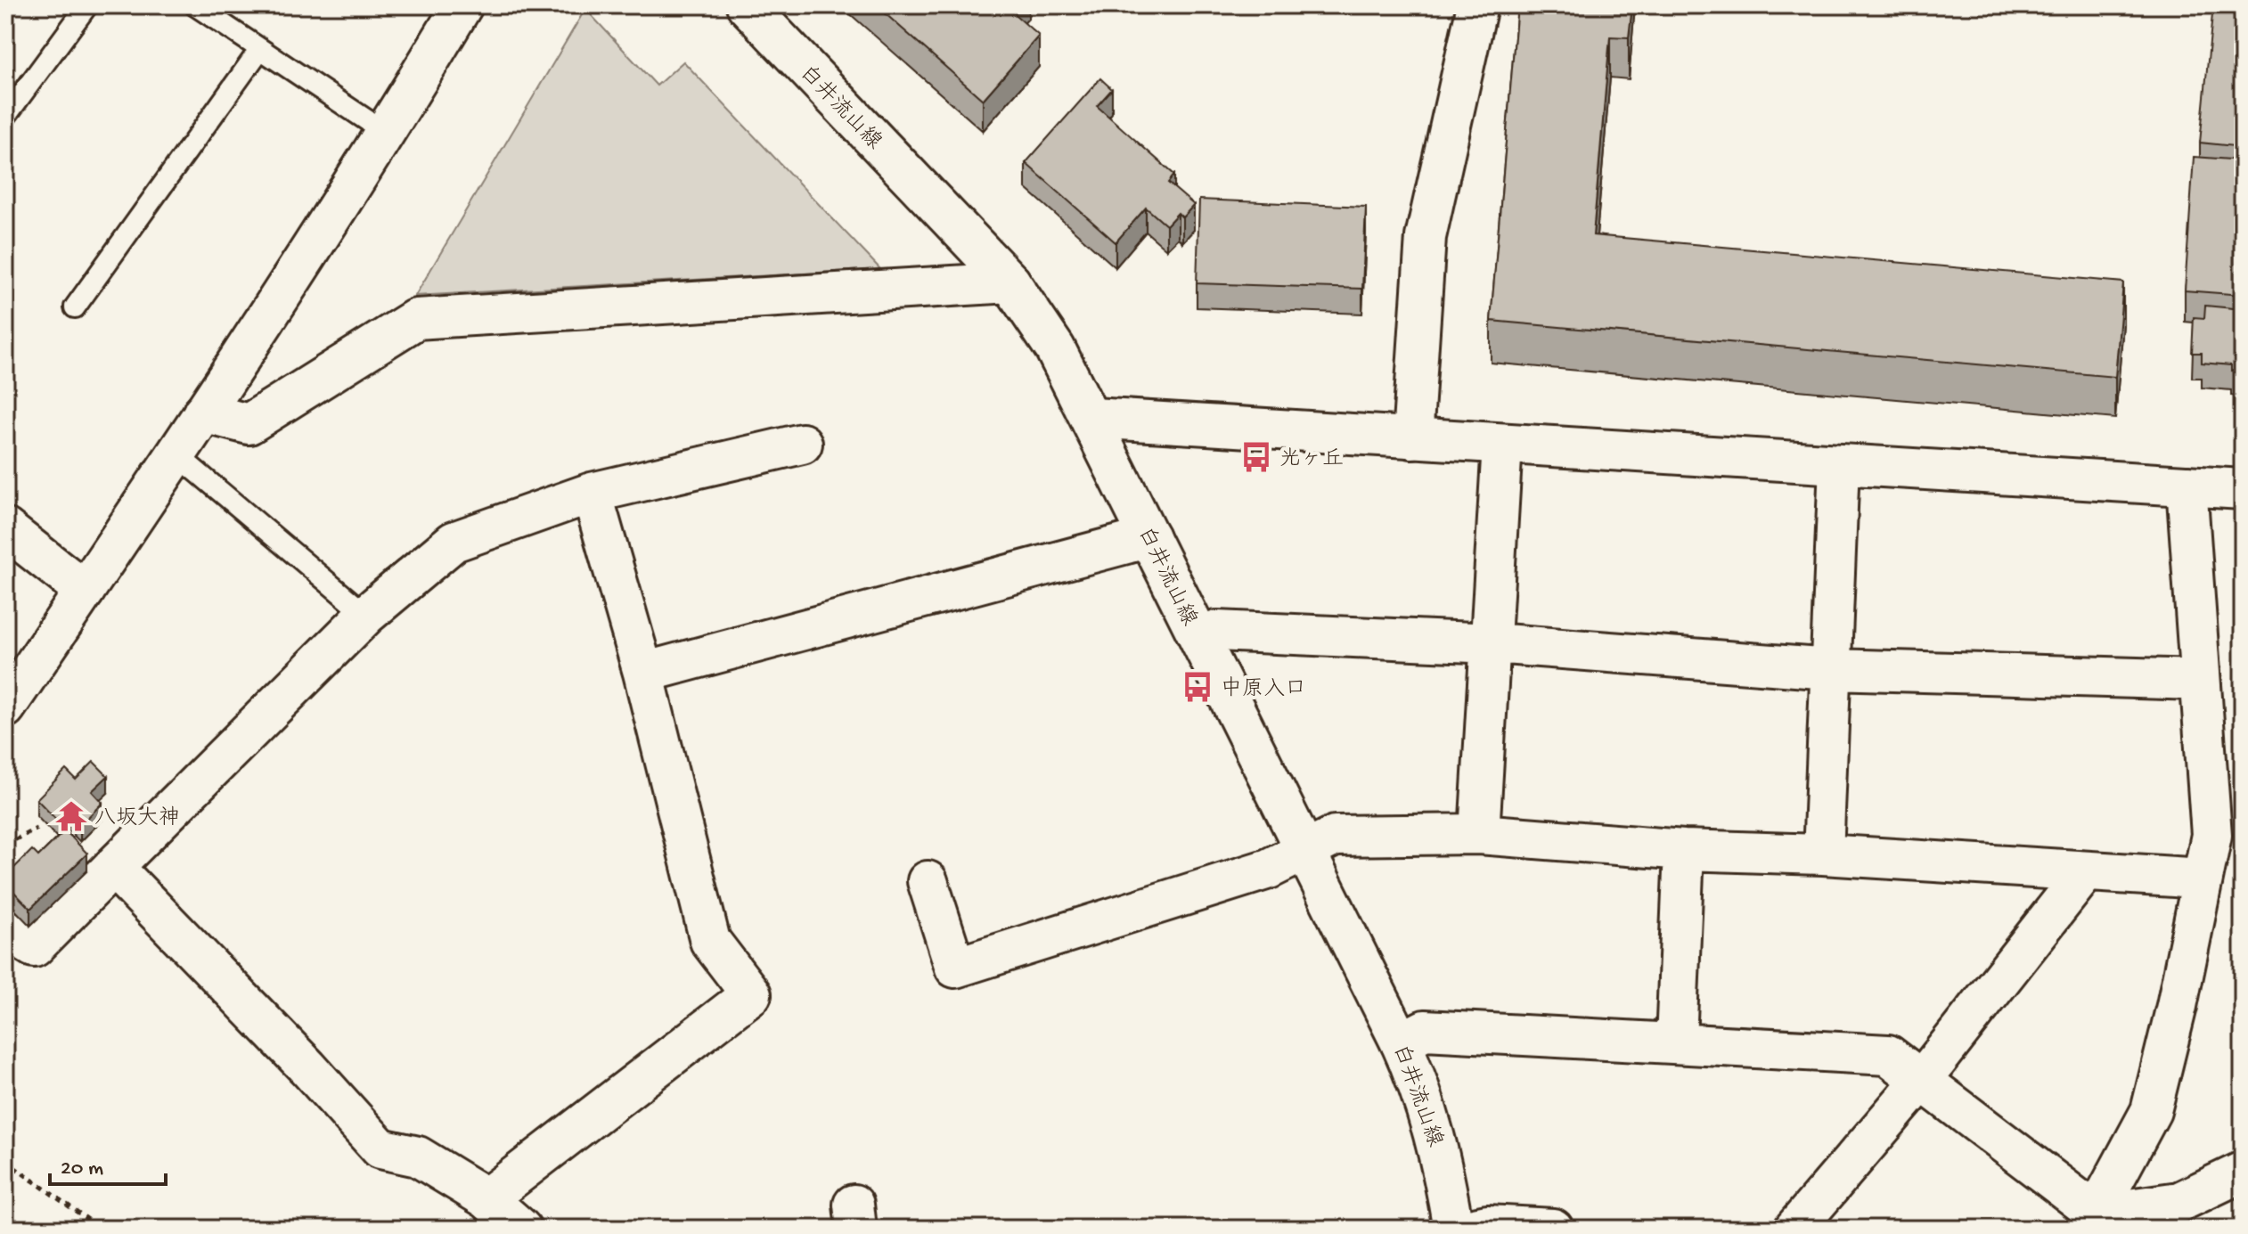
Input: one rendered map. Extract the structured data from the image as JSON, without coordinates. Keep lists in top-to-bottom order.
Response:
{
  "streets": {
    "street": ["白井流山線"]
  },
  "places": {
    "bus stop": ["光ヶ丘", "中原入口"],
    "temple": ["八坂大神"]
  },
  "scale_bar": "20 m"
}
